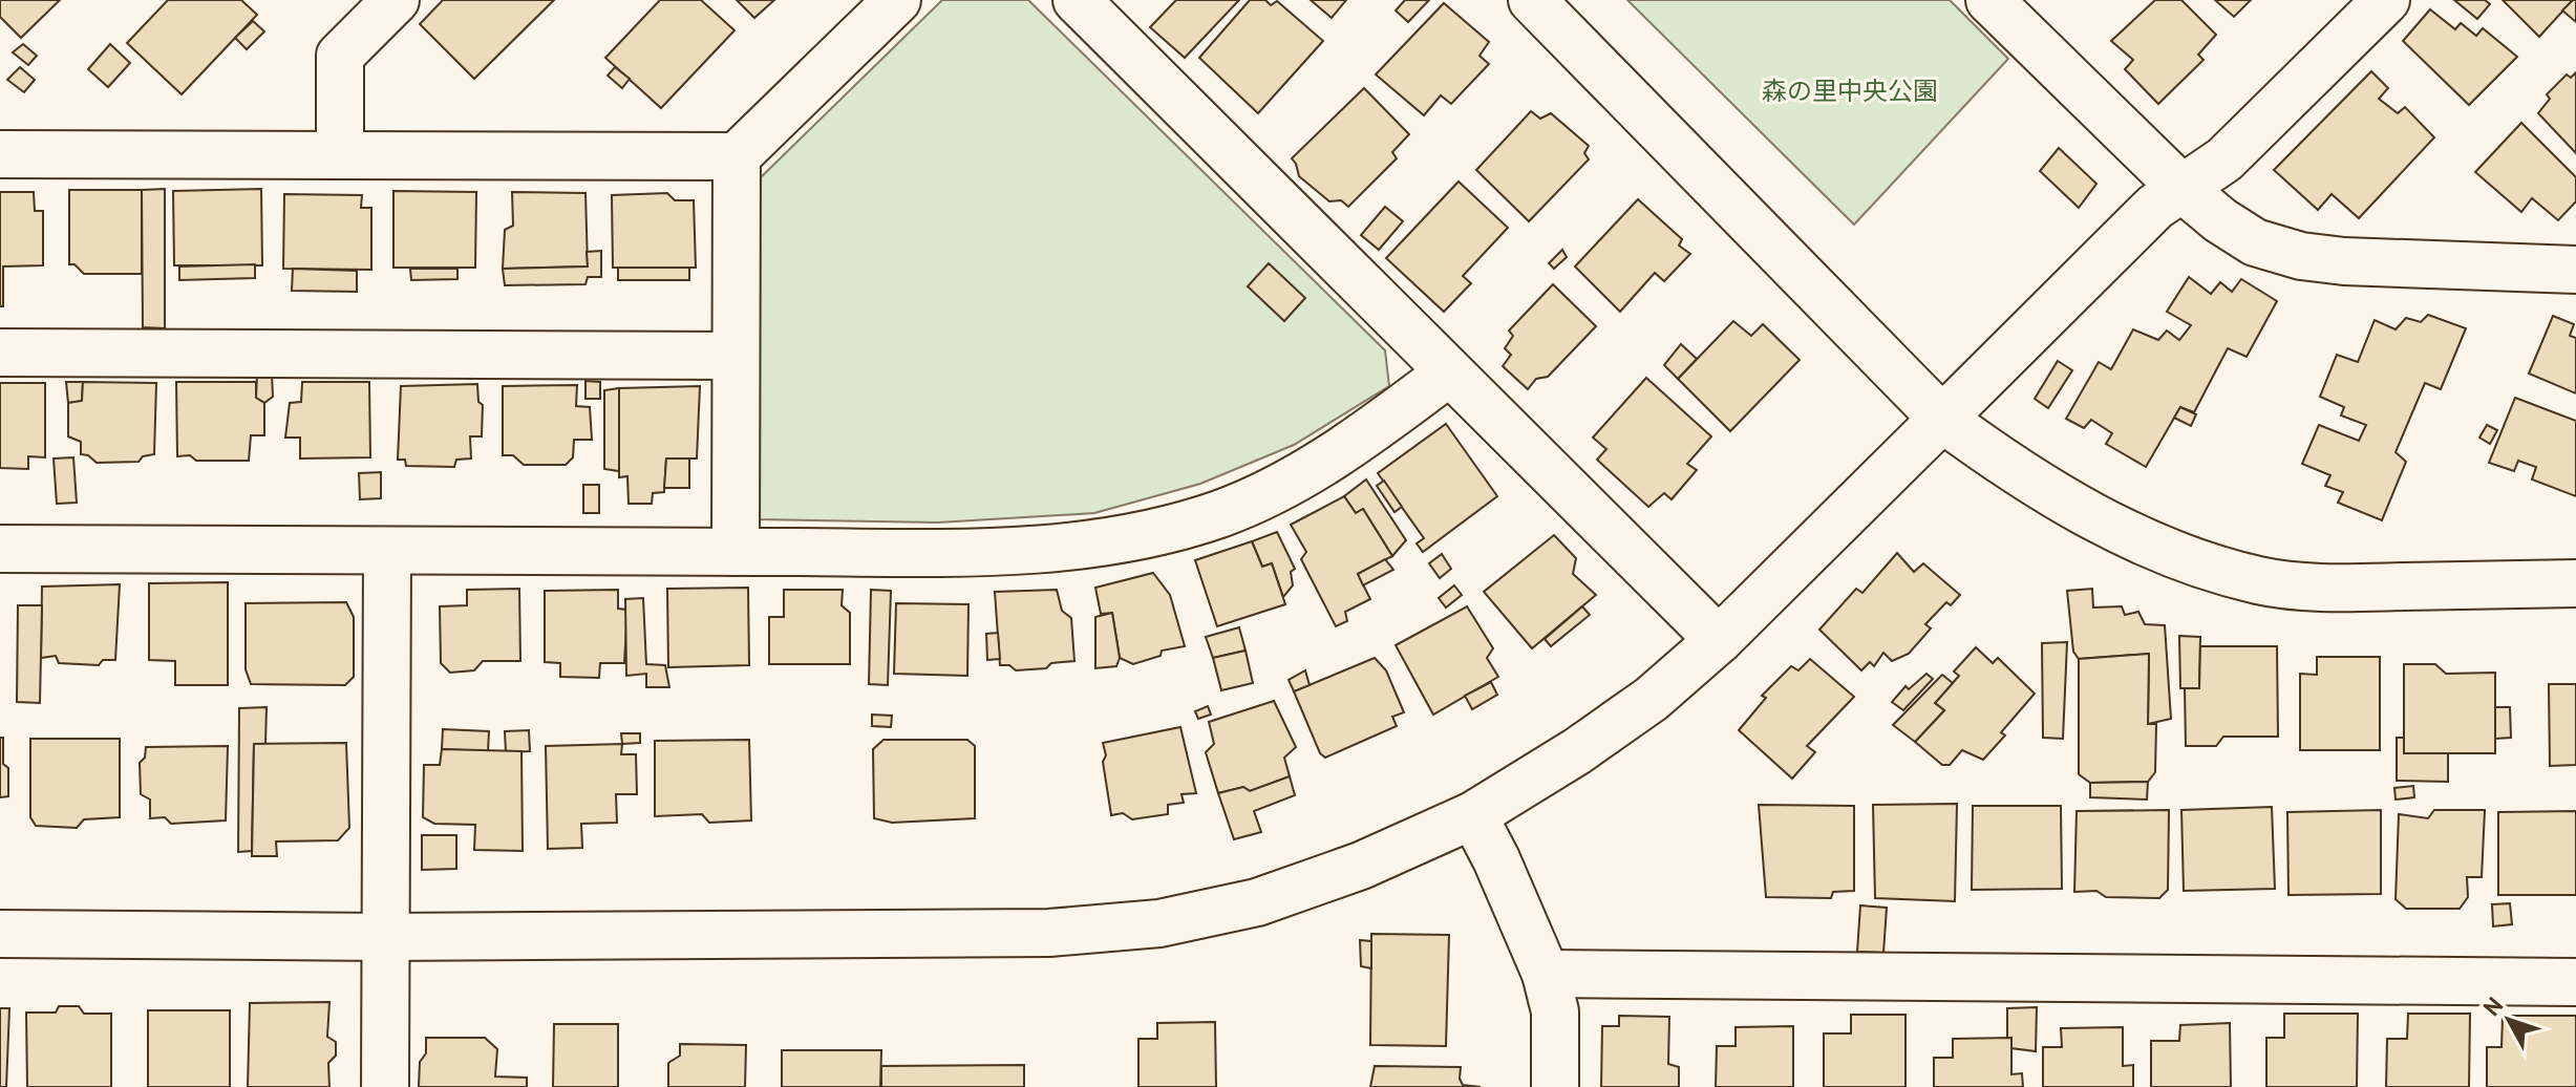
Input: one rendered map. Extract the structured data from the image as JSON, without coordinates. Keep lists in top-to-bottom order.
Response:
{
  "parks": ["森の里中央公園"],
  "north": "top left"
}
